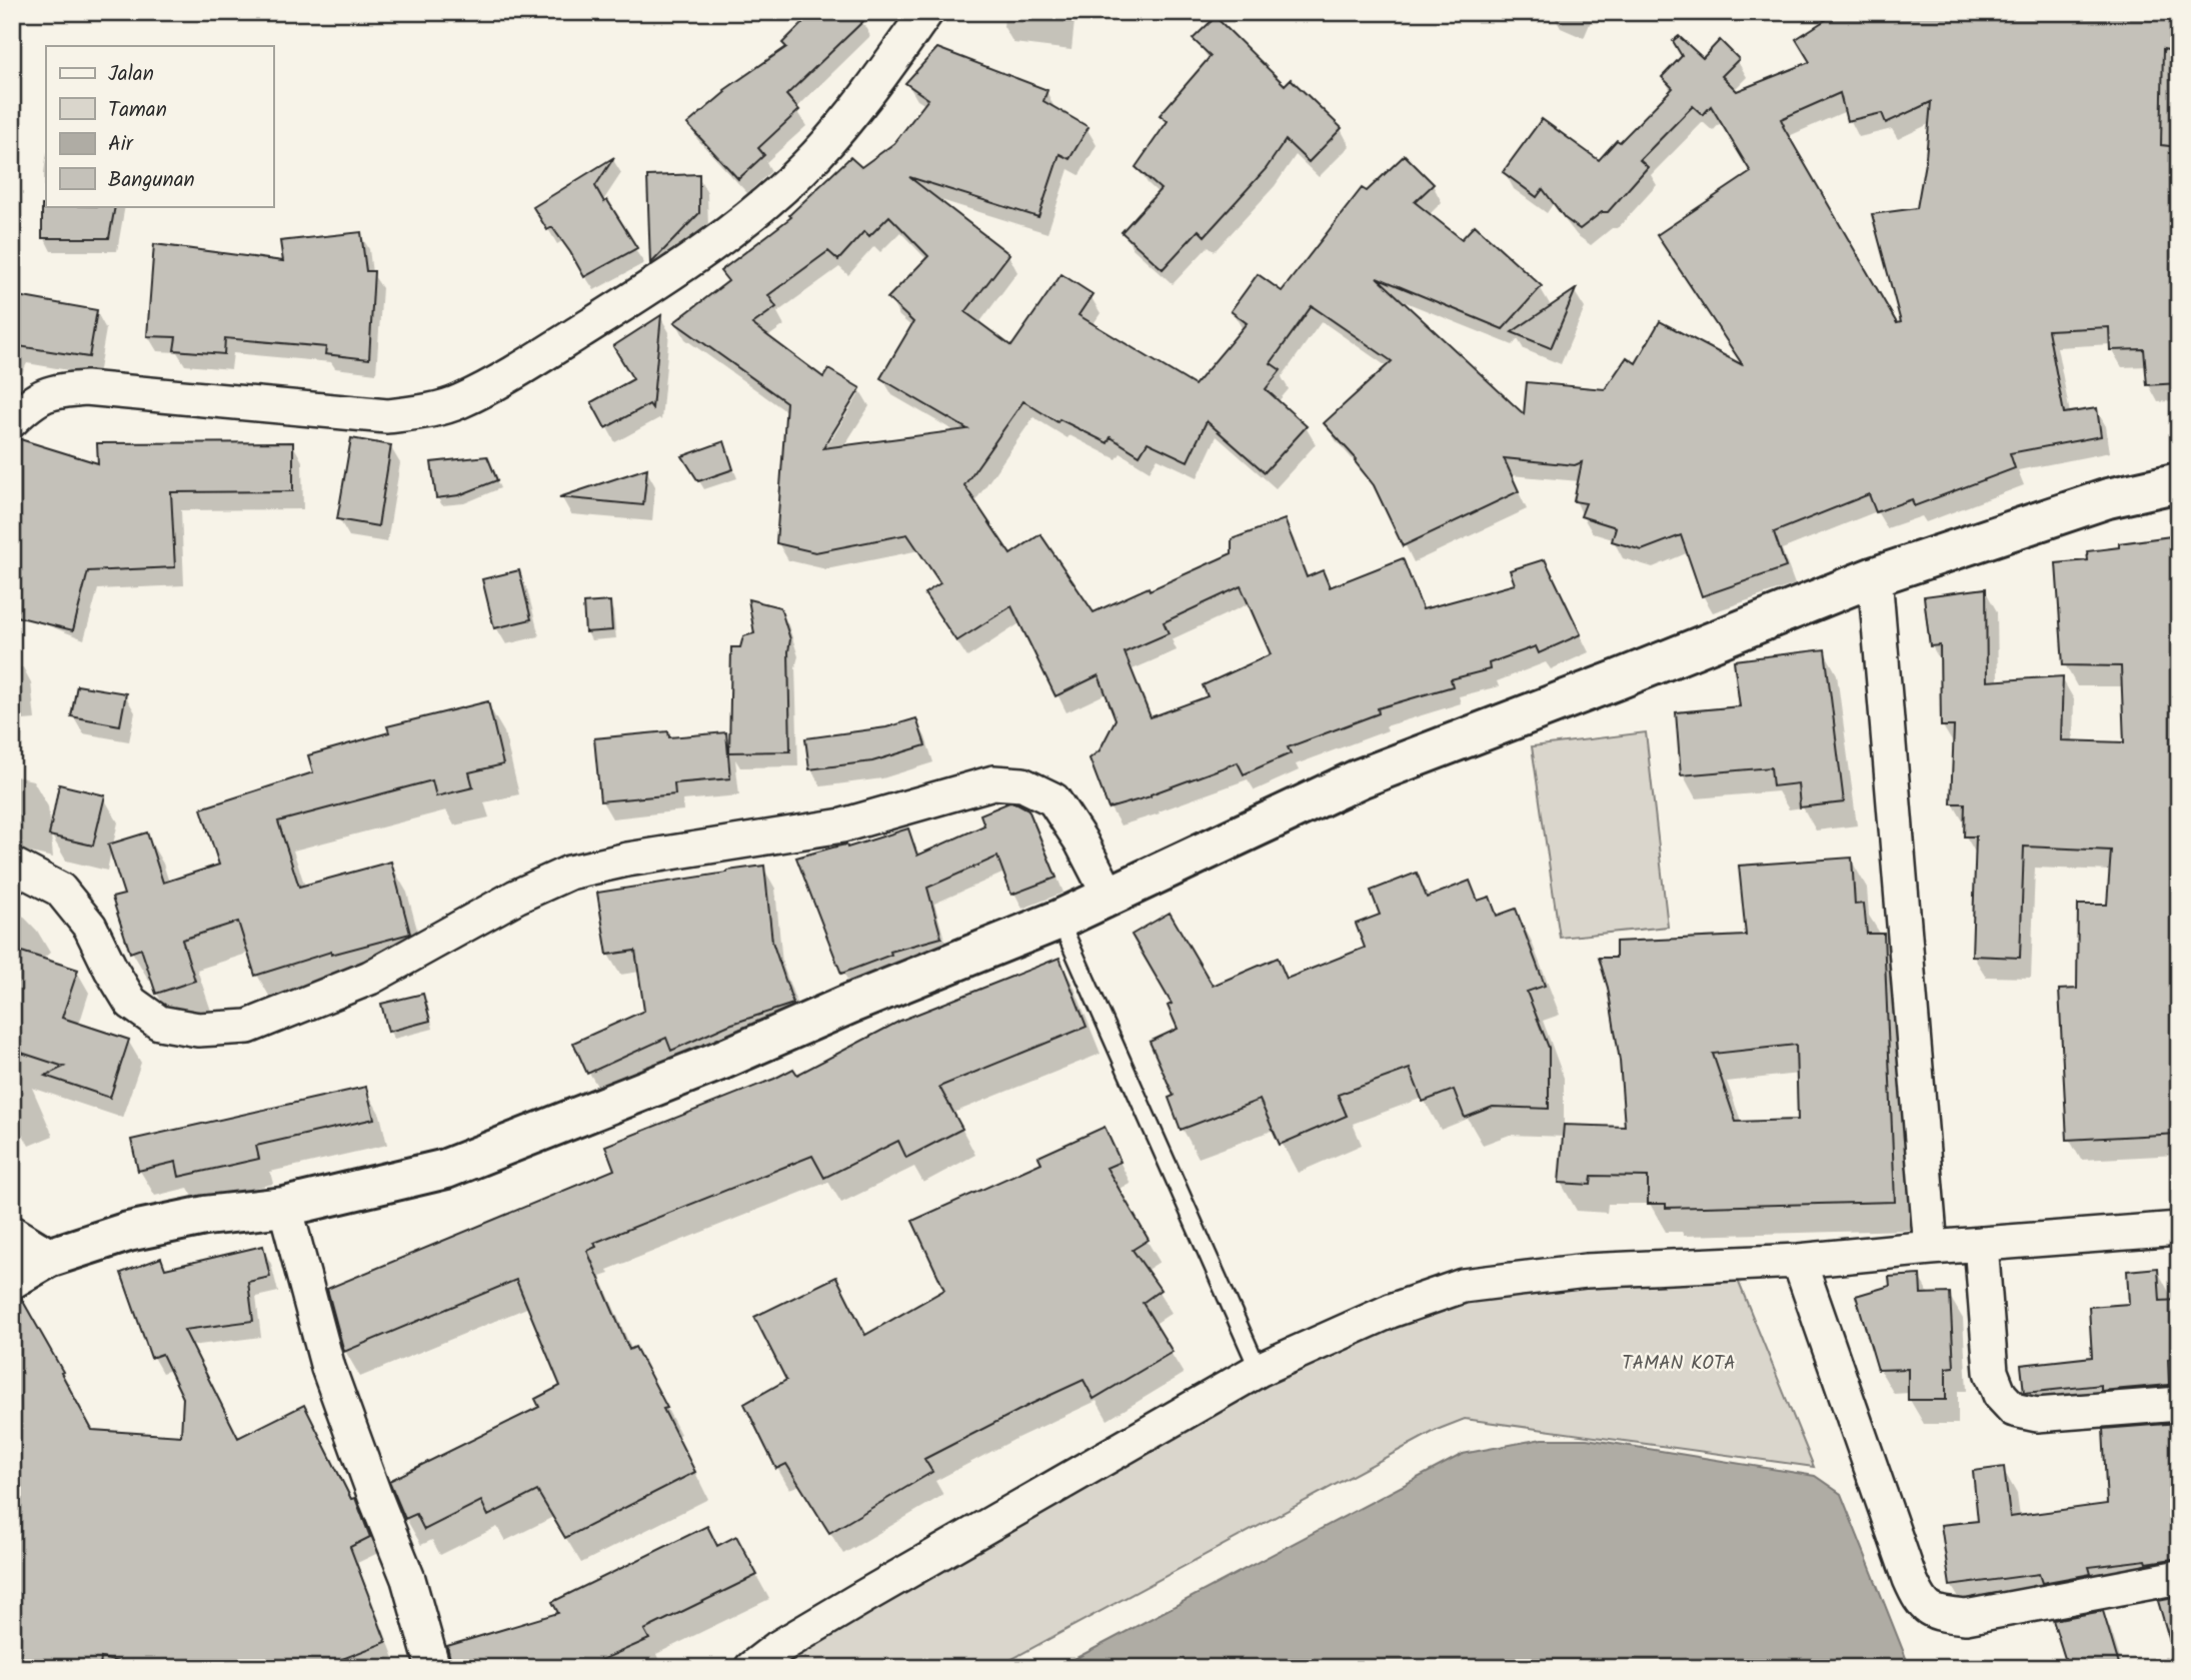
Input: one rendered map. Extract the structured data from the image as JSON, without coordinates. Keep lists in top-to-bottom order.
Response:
{
  "parks": ["TAMAN KOTA"],
  "legend": [
    "Jalan",
    "Taman",
    "Air",
    "Bangunan"
  ]
}
